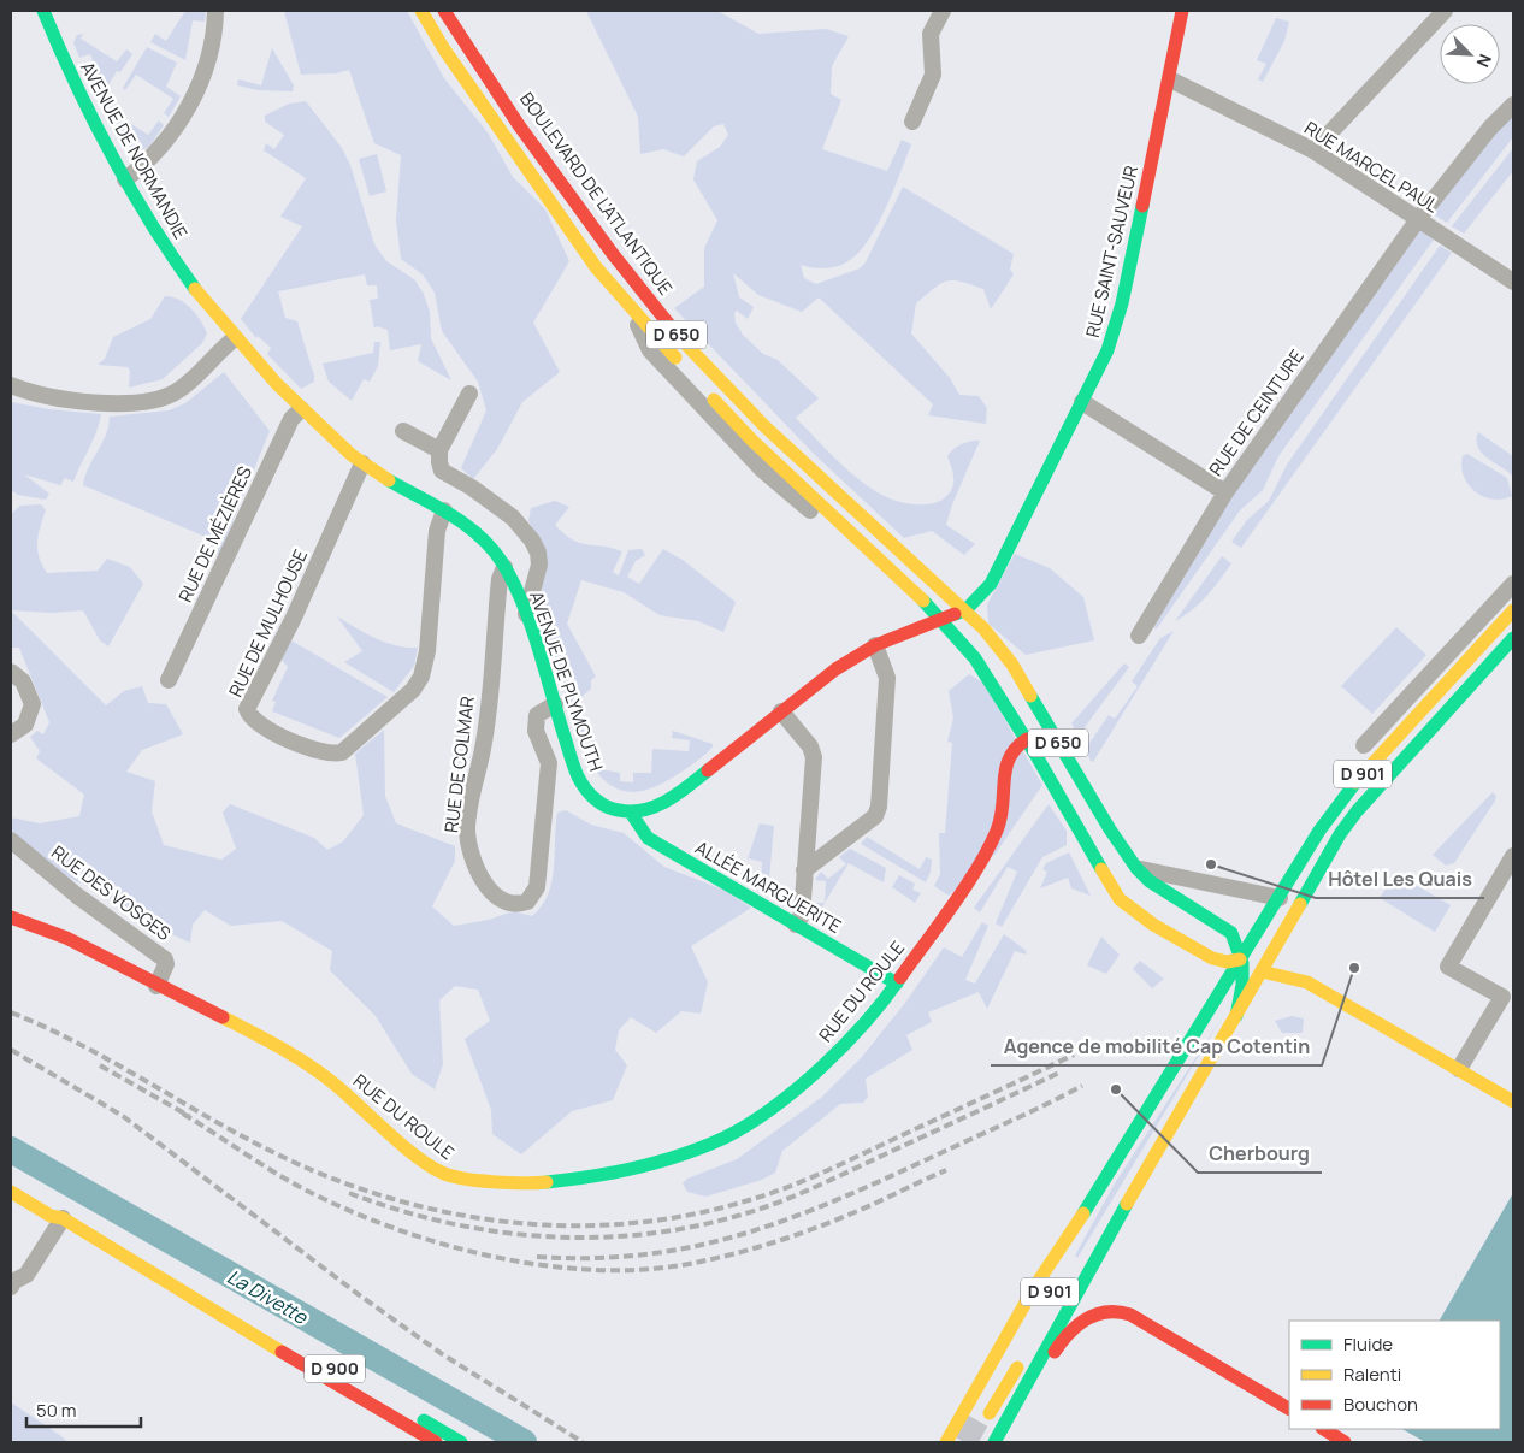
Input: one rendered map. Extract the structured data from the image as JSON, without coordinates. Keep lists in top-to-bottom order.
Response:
{
  "streets": {
    "main road": [
      "AVENUE DE NORMANDIE",
      "BOULEVARD DE L'ATLANTIQUE",
      "RUE SAINT-SAUVEUR",
      "D 650",
      "AVENUE DE PLYMOUTH",
      "D 901",
      "ALLÉE MARGUERITE",
      "RUE DU ROULE",
      "D 900"
    ],
    "street": [
      "RUE MARCEL PAUL",
      "RUE DE CEINTURE",
      "RUE DE MÉZIÈRES",
      "RUE DE MULHOUSE",
      "RUE DE COLMAR",
      "RUE DES VOSGES"
    ]
  },
  "crossings": [
    ["AVENUE DE NORMANDIE", "RUE DE MÉZIÈRES"],
    ["AVENUE DE NORMANDIE", "AVENUE DE PLYMOUTH"],
    ["RUE MARCEL PAUL", "RUE SAINT-SAUVEUR"],
    ["RUE MARCEL PAUL", "RUE DE CEINTURE"],
    ["BOULEVARD DE L'ATLANTIQUE", "RUE SAINT-SAUVEUR"],
    ["BOULEVARD DE L'ATLANTIQUE", "D 650"],
    ["RUE SAINT-SAUVEUR", "D 650"],
    ["D 650", "D 901"],
    ["D 650", "RUE DU ROULE"],
    ["RUE DE MÉZIÈRES", "AVENUE DE PLYMOUTH"],
    ["RUE DE MULHOUSE", "AVENUE DE PLYMOUTH"],
    ["AVENUE DE PLYMOUTH", "RUE DE COLMAR"],
    ["AVENUE DE PLYMOUTH", "ALLÉE MARGUERITE"],
    ["ALLÉE MARGUERITE", "RUE DU ROULE"],
    ["RUE DES VOSGES", "RUE DU ROULE"]
  ],
  "water": ["La Divette"],
  "places": ["Hôtel Les Quais", "Agence de mobilité Cap Cotentin", "Cherbourg"],
  "legend": ["Fluide", "Ralenti", "Bouchon"],
  "scale_bar": "50 m",
  "north": "bottom right"
}
